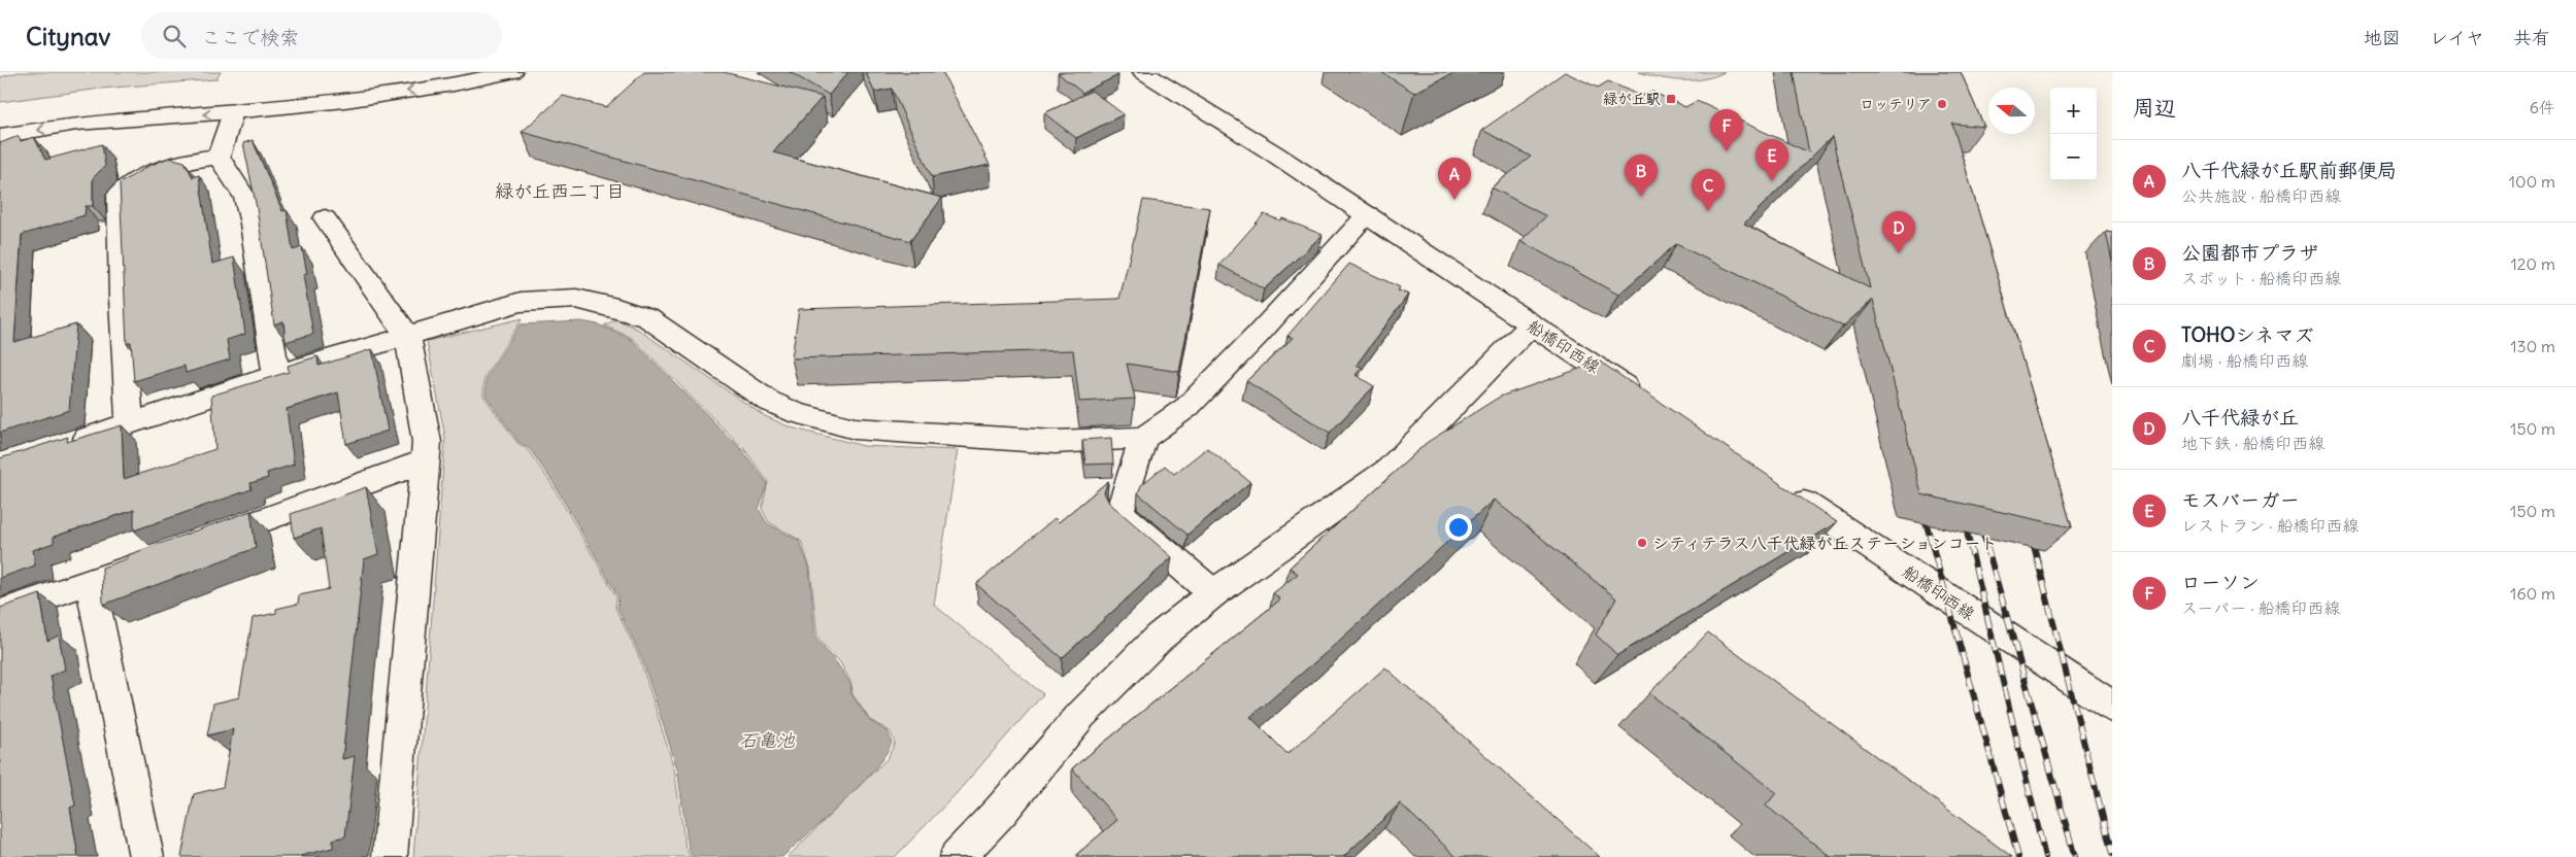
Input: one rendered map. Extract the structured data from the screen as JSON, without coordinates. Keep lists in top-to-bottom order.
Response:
{
  "streets": {
    "street": ["船橋印西線"]
  },
  "districts": ["緑が丘西二丁目"],
  "water": ["石亀池"],
  "places": {
    "transit": ["緑が丘駅"],
    "other": ["ロッテリア", "シティテラス八千代緑が丘ステーションコート"]
  },
  "north": "left",
  "page": {
    "header": "Citynav",
    "search": "ここで検索",
    "nav": ["地図", "レイヤ", "共有"],
    "heading": ["周辺", "6件"],
    "map_buttons": ["+", "−"],
    "pins": [
      "F",
      "E",
      "B",
      "A",
      "C",
      "D"
    ],
    "list": [
      {
        "mark": "A",
        "name": "八千代緑が丘駅前郵便局",
        "note": "公共施設 · 船橋印西線",
        "value": "100 m"
      },
      {
        "mark": "B",
        "name": "公園都市プラザ",
        "note": "スポット · 船橋印西線",
        "value": "120 m"
      },
      {
        "mark": "C",
        "name": "TOHOシネマズ",
        "note": "劇場 · 船橋印西線",
        "value": "130 m"
      },
      {
        "mark": "D",
        "name": "八千代緑が丘",
        "note": "地下鉄 · 船橋印西線",
        "value": "150 m"
      },
      {
        "mark": "E",
        "name": "モスバーガー",
        "note": "レストラン · 船橋印西線",
        "value": "150 m"
      },
      {
        "mark": "F",
        "name": "ローソン",
        "note": "スーパー · 船橋印西線",
        "value": "160 m"
      }
    ]
  }
}
